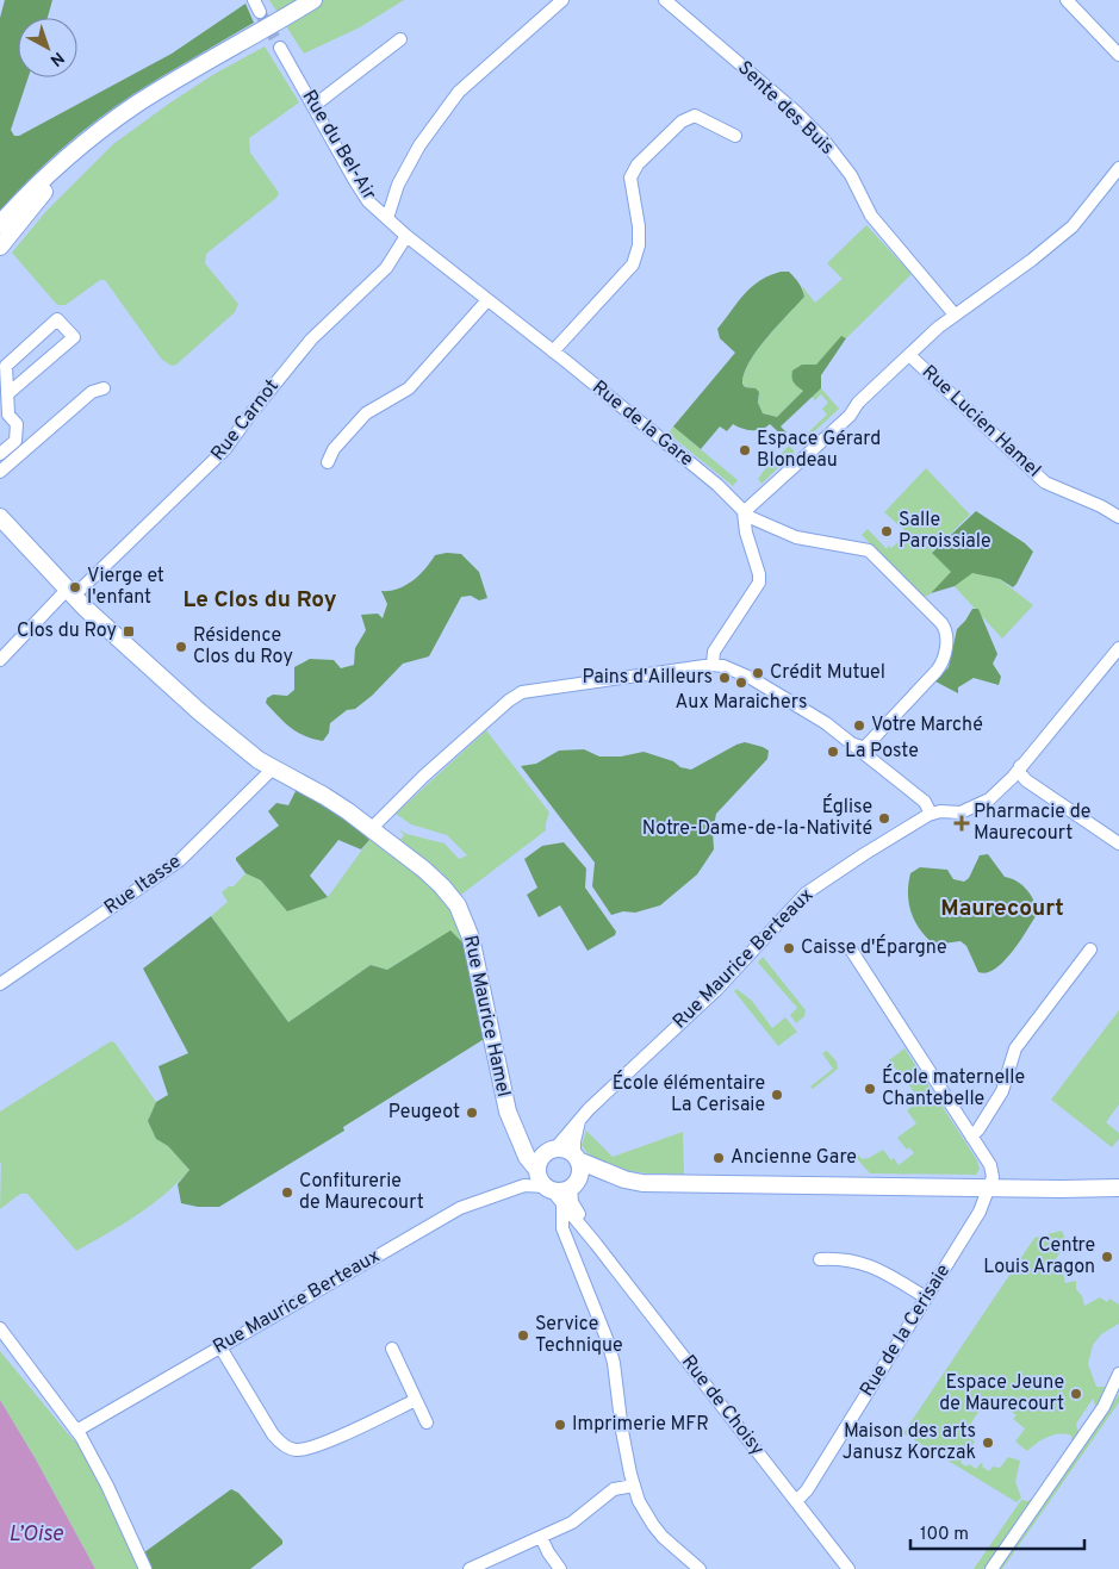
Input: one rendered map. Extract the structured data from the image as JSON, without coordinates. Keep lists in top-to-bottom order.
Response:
{
  "streets": {
    "main road": ["Rue Maurice Hamel"],
    "street": [
      "Sente des Buis",
      "Rue du Bel-Air",
      "Rue Carnot",
      "Rue Lucien Hamel",
      "Rue de la Gare",
      "Rue Itasse",
      "Rue Maurice Berteaux",
      "Rue de la Cerisaie",
      "Rue de Choisy"
    ]
  },
  "crossings": [
    ["Rue du Bel-Air", "Rue Carnot"],
    ["Rue du Bel-Air", "Rue de la Gare"],
    ["Rue Carnot", "Rue de la Gare"],
    ["Rue Carnot", "Rue Maurice Hamel"],
    ["Rue Itasse", "Rue Maurice Hamel"],
    ["Rue Maurice Berteaux", "Rue Maurice Hamel"],
    ["Rue Maurice Berteaux", "Rue de Choisy"],
    ["Rue Maurice Hamel", "Rue de Choisy"],
    ["Rue de la Cerisaie", "Rue de Choisy"]
  ],
  "districts": ["Le Clos du Roy", "Maurecourt"],
  "water": ["L’Oise"],
  "places": {
    "other": [
      "Espace Gérard Blondeau",
      "Salle Paroissiale",
      "Vierge et l'enfant",
      "Résidence Clos du Roy",
      "Crédit Mutuel",
      "Pains d'Ailleurs",
      "Aux Maraichers",
      "Votre Marché",
      "La Poste",
      "Église Notre-Dame-de-la-Nativité",
      "Caisse d'Épargne",
      "École maternelle Chantebelle",
      "École élémentaire La Cerisaie",
      "Peugeot",
      "Ancienne Gare",
      "Confiturerie de Maurecourt",
      "Centre Louis Aragon",
      "Service Technique",
      "Espace Jeune de Maurecourt",
      "Imprimerie MFR",
      "Maison des arts Janusz Korczak"
    ],
    "transit": ["Clos du Roy"],
    "health": ["Pharmacie de Maurecourt"]
  },
  "scale_bar": "100 m",
  "north": "bottom right"
}
